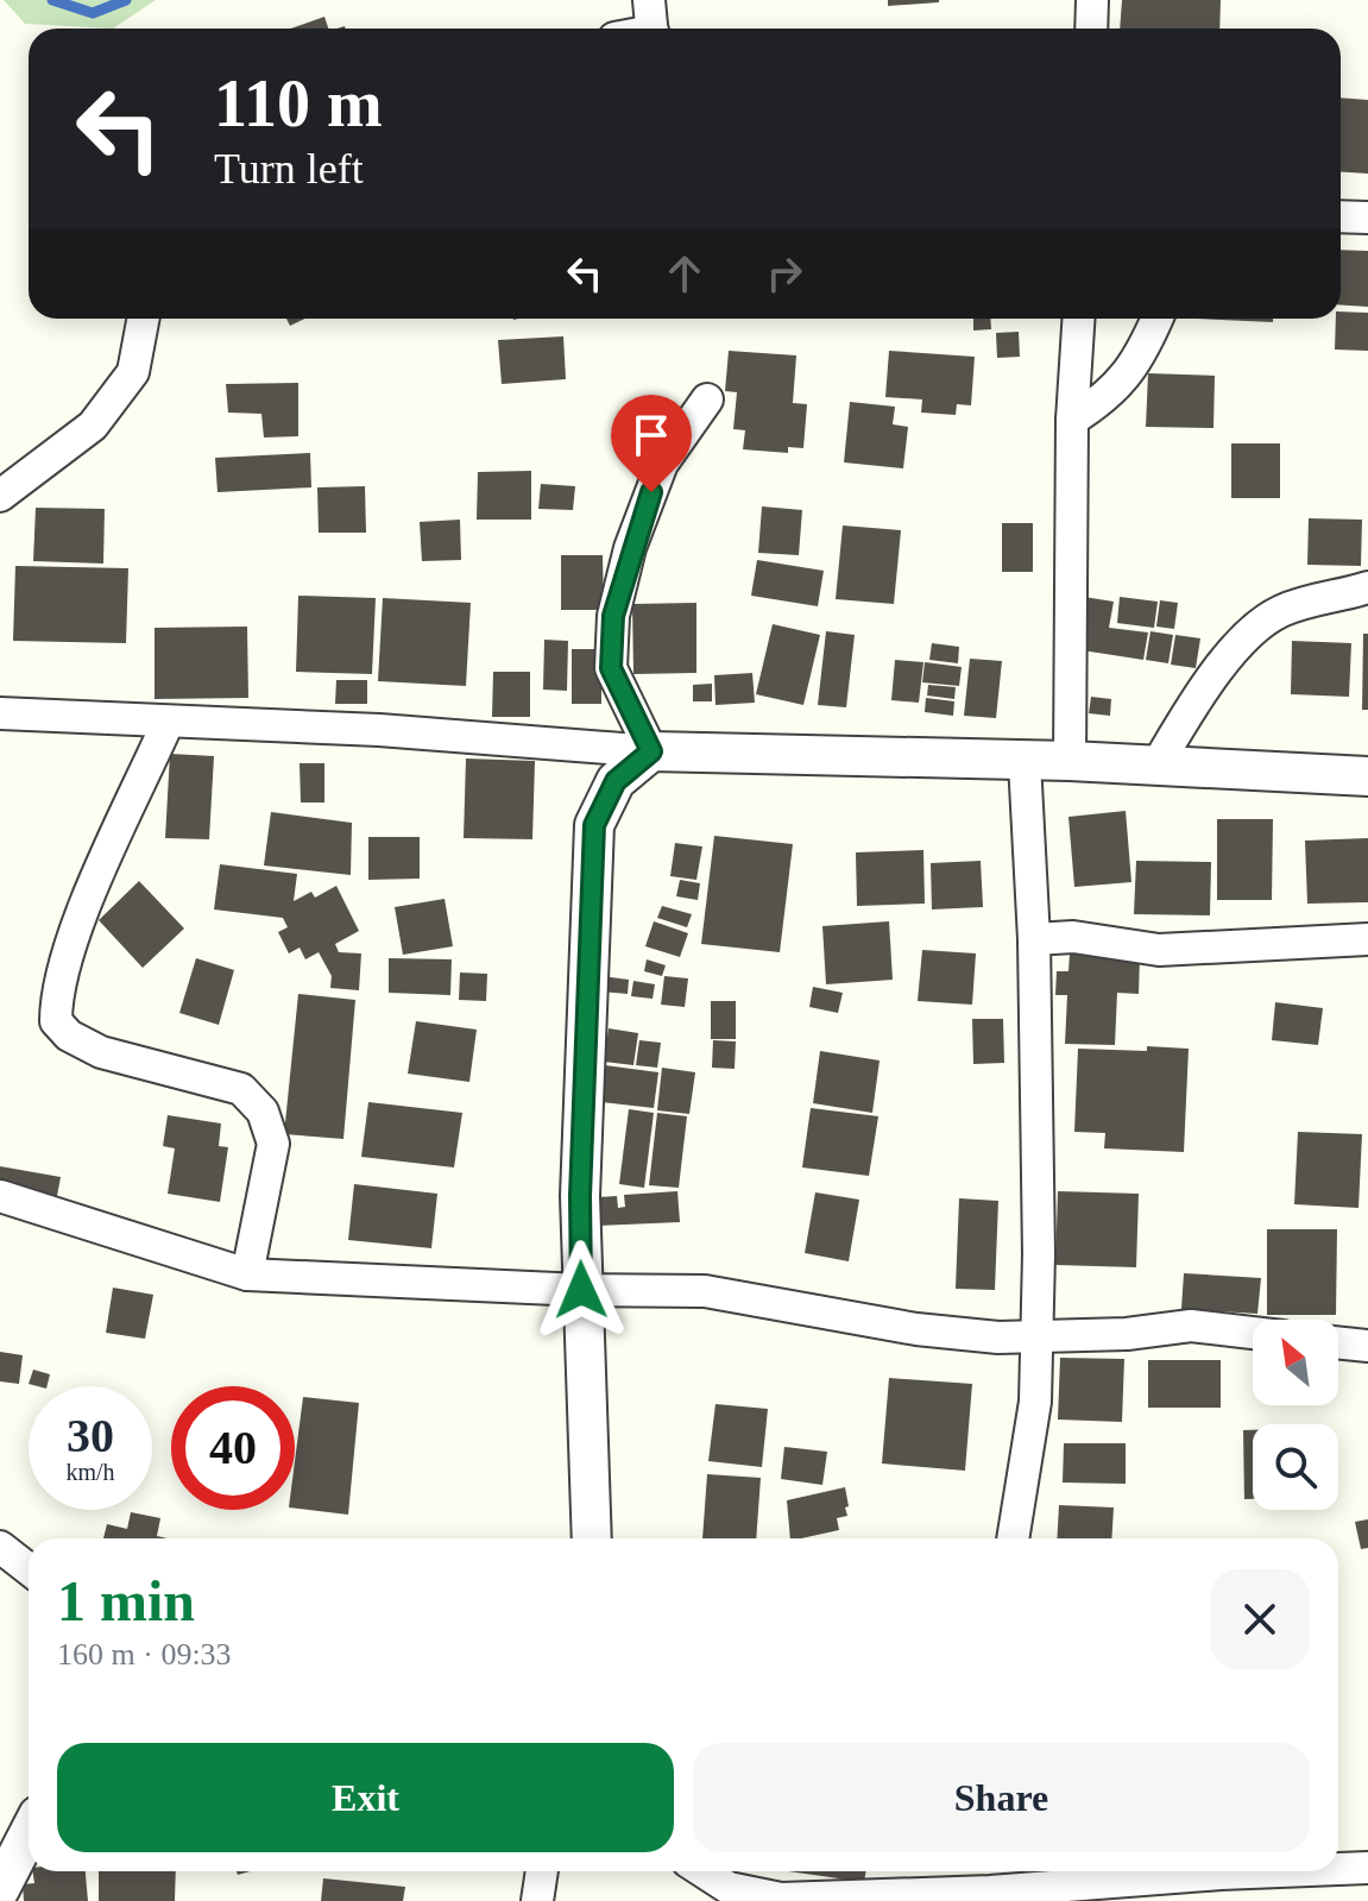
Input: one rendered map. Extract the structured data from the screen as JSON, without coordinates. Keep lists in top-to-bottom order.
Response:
{
  "north": "top left",
  "page": {
    "turn": ["110 m", "Turn left"],
    "speed": "30 km/h",
    "limit": "40",
    "heading": ["1 min", "160 m · 09:33"],
    "buttons": ["Exit", "Share"]
  }
}
